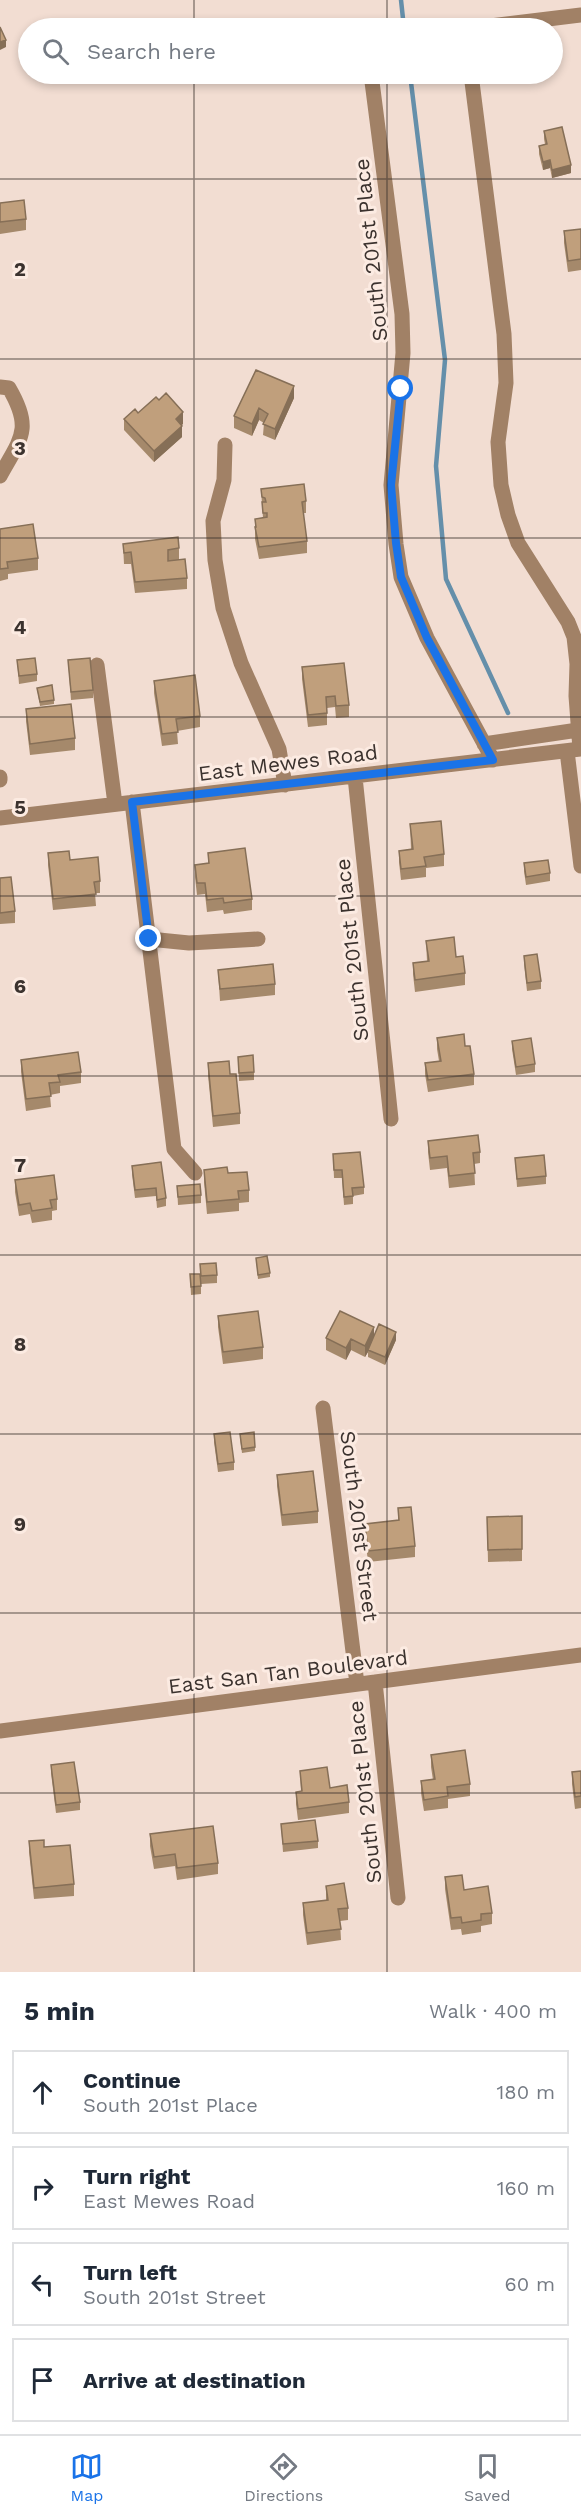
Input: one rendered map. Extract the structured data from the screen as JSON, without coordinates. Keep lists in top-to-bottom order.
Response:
{
  "streets": {
    "street": [
      "South 201st Place",
      "East Mewes Road",
      "South 201st Street",
      "East San Tan Boulevard"
    ]
  },
  "crossings": [
    ["South 201st Place", "East Mewes Road"],
    ["South 201st Place", "East San Tan Boulevard"],
    ["South 201st Street", "East San Tan Boulevard"]
  ],
  "page": {
    "search": "Search here",
    "heading": ["5 min", "Walk · 400 m"],
    "list": [
      ["Continue", "South 201st Place", "180 m"],
      ["Turn right", "East Mewes Road", "160 m"],
      ["Turn left", "South 201st Street", "60 m"],
      "Arrive at destination"
    ],
    "nav": ["Map", "Directions", "Saved"]
  },
  "grid": {
    "rows": [
      "2",
      "3",
      "4",
      "5",
      "6",
      "7",
      "8",
      "9"
    ]
  }
}
